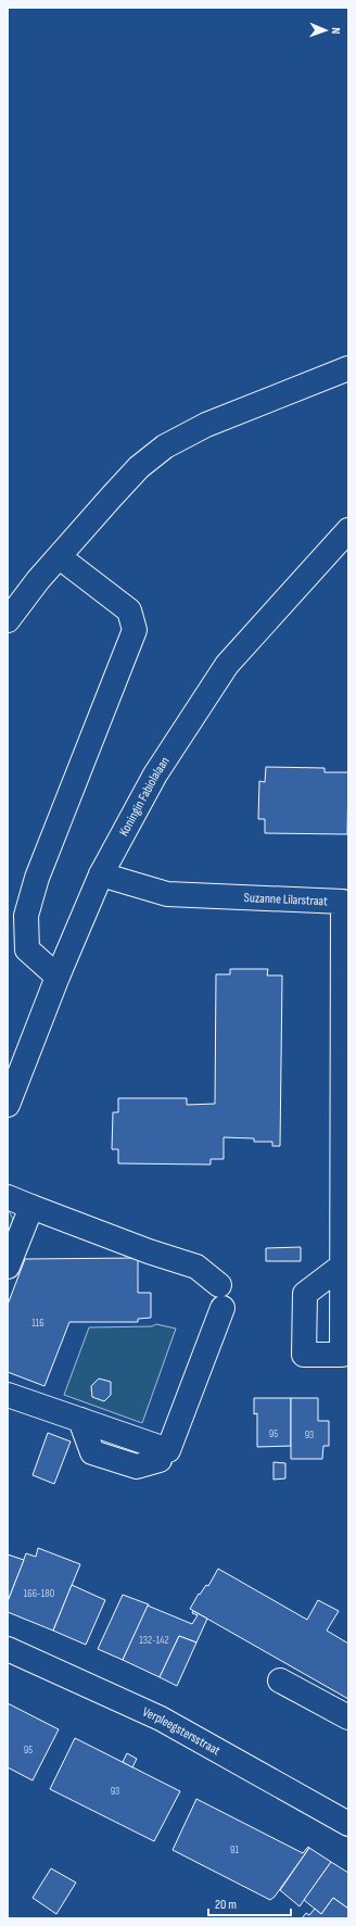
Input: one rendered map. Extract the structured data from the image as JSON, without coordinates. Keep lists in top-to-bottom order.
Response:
{
  "streets": {
    "street": ["Koningin Fabiolalaan", "Suzanne Lilarstraat", "Verpleegstersstraat"]
  },
  "crossings": [
    ["Koningin Fabiolalaan", "Suzanne Lilarstraat"]
  ],
  "house_numbers": [
    "116",
    "95",
    "93",
    "166-180",
    "132-142",
    "95",
    "93",
    "91"
  ],
  "scale_bar": "20 m",
  "north": "right"
}
